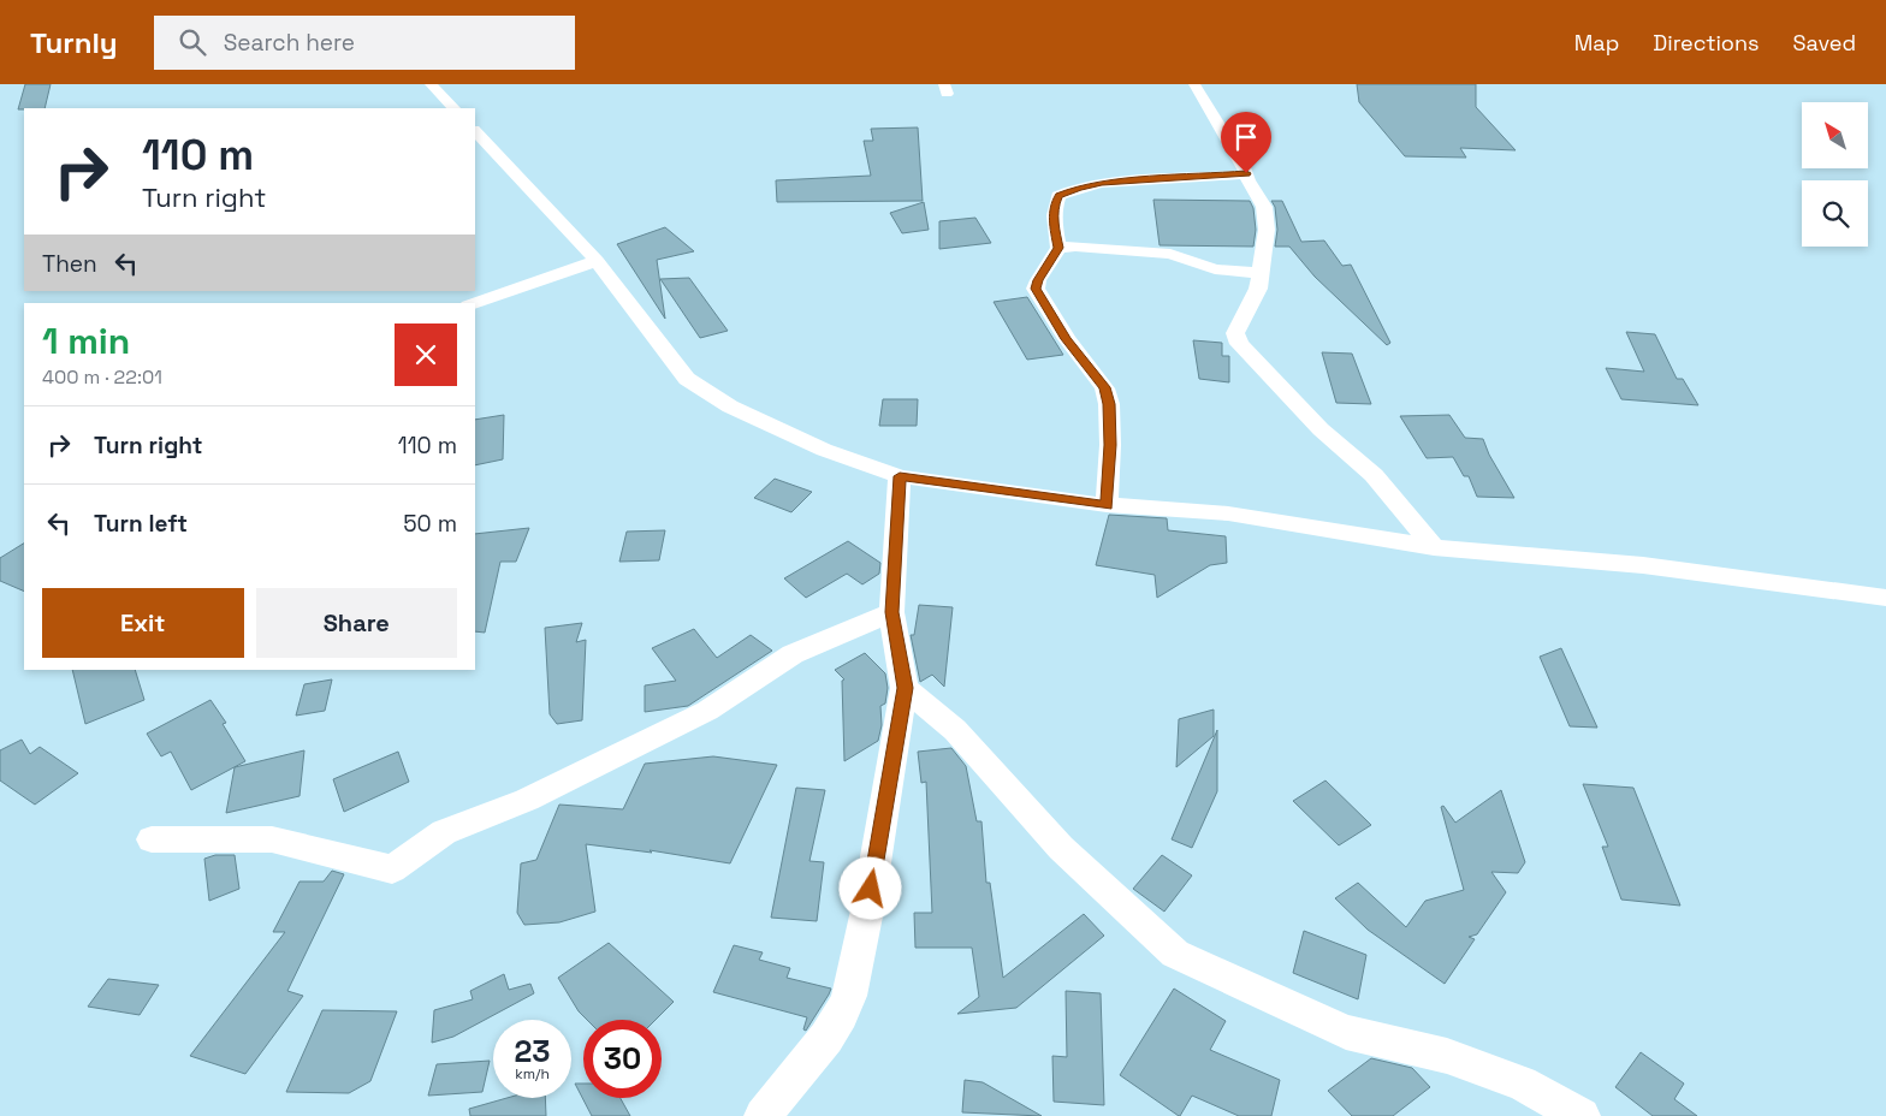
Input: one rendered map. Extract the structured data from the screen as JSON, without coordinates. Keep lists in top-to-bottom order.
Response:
{
  "north": "top left",
  "page": {
    "header": "Turnly",
    "search": "Search here",
    "nav": ["Map", "Directions", "Saved"],
    "turn": ["110 m", "Turn right"],
    "then": "Then",
    "heading": ["1 min", "400 m · 22:01"],
    "list": [
      {
        "name": "Turn right",
        "value": "110 m"
      },
      {
        "name": "Turn left",
        "value": "50 m"
      }
    ],
    "buttons": ["Exit", "Share"],
    "speed": "23 km/h",
    "limit": "30"
  }
}
